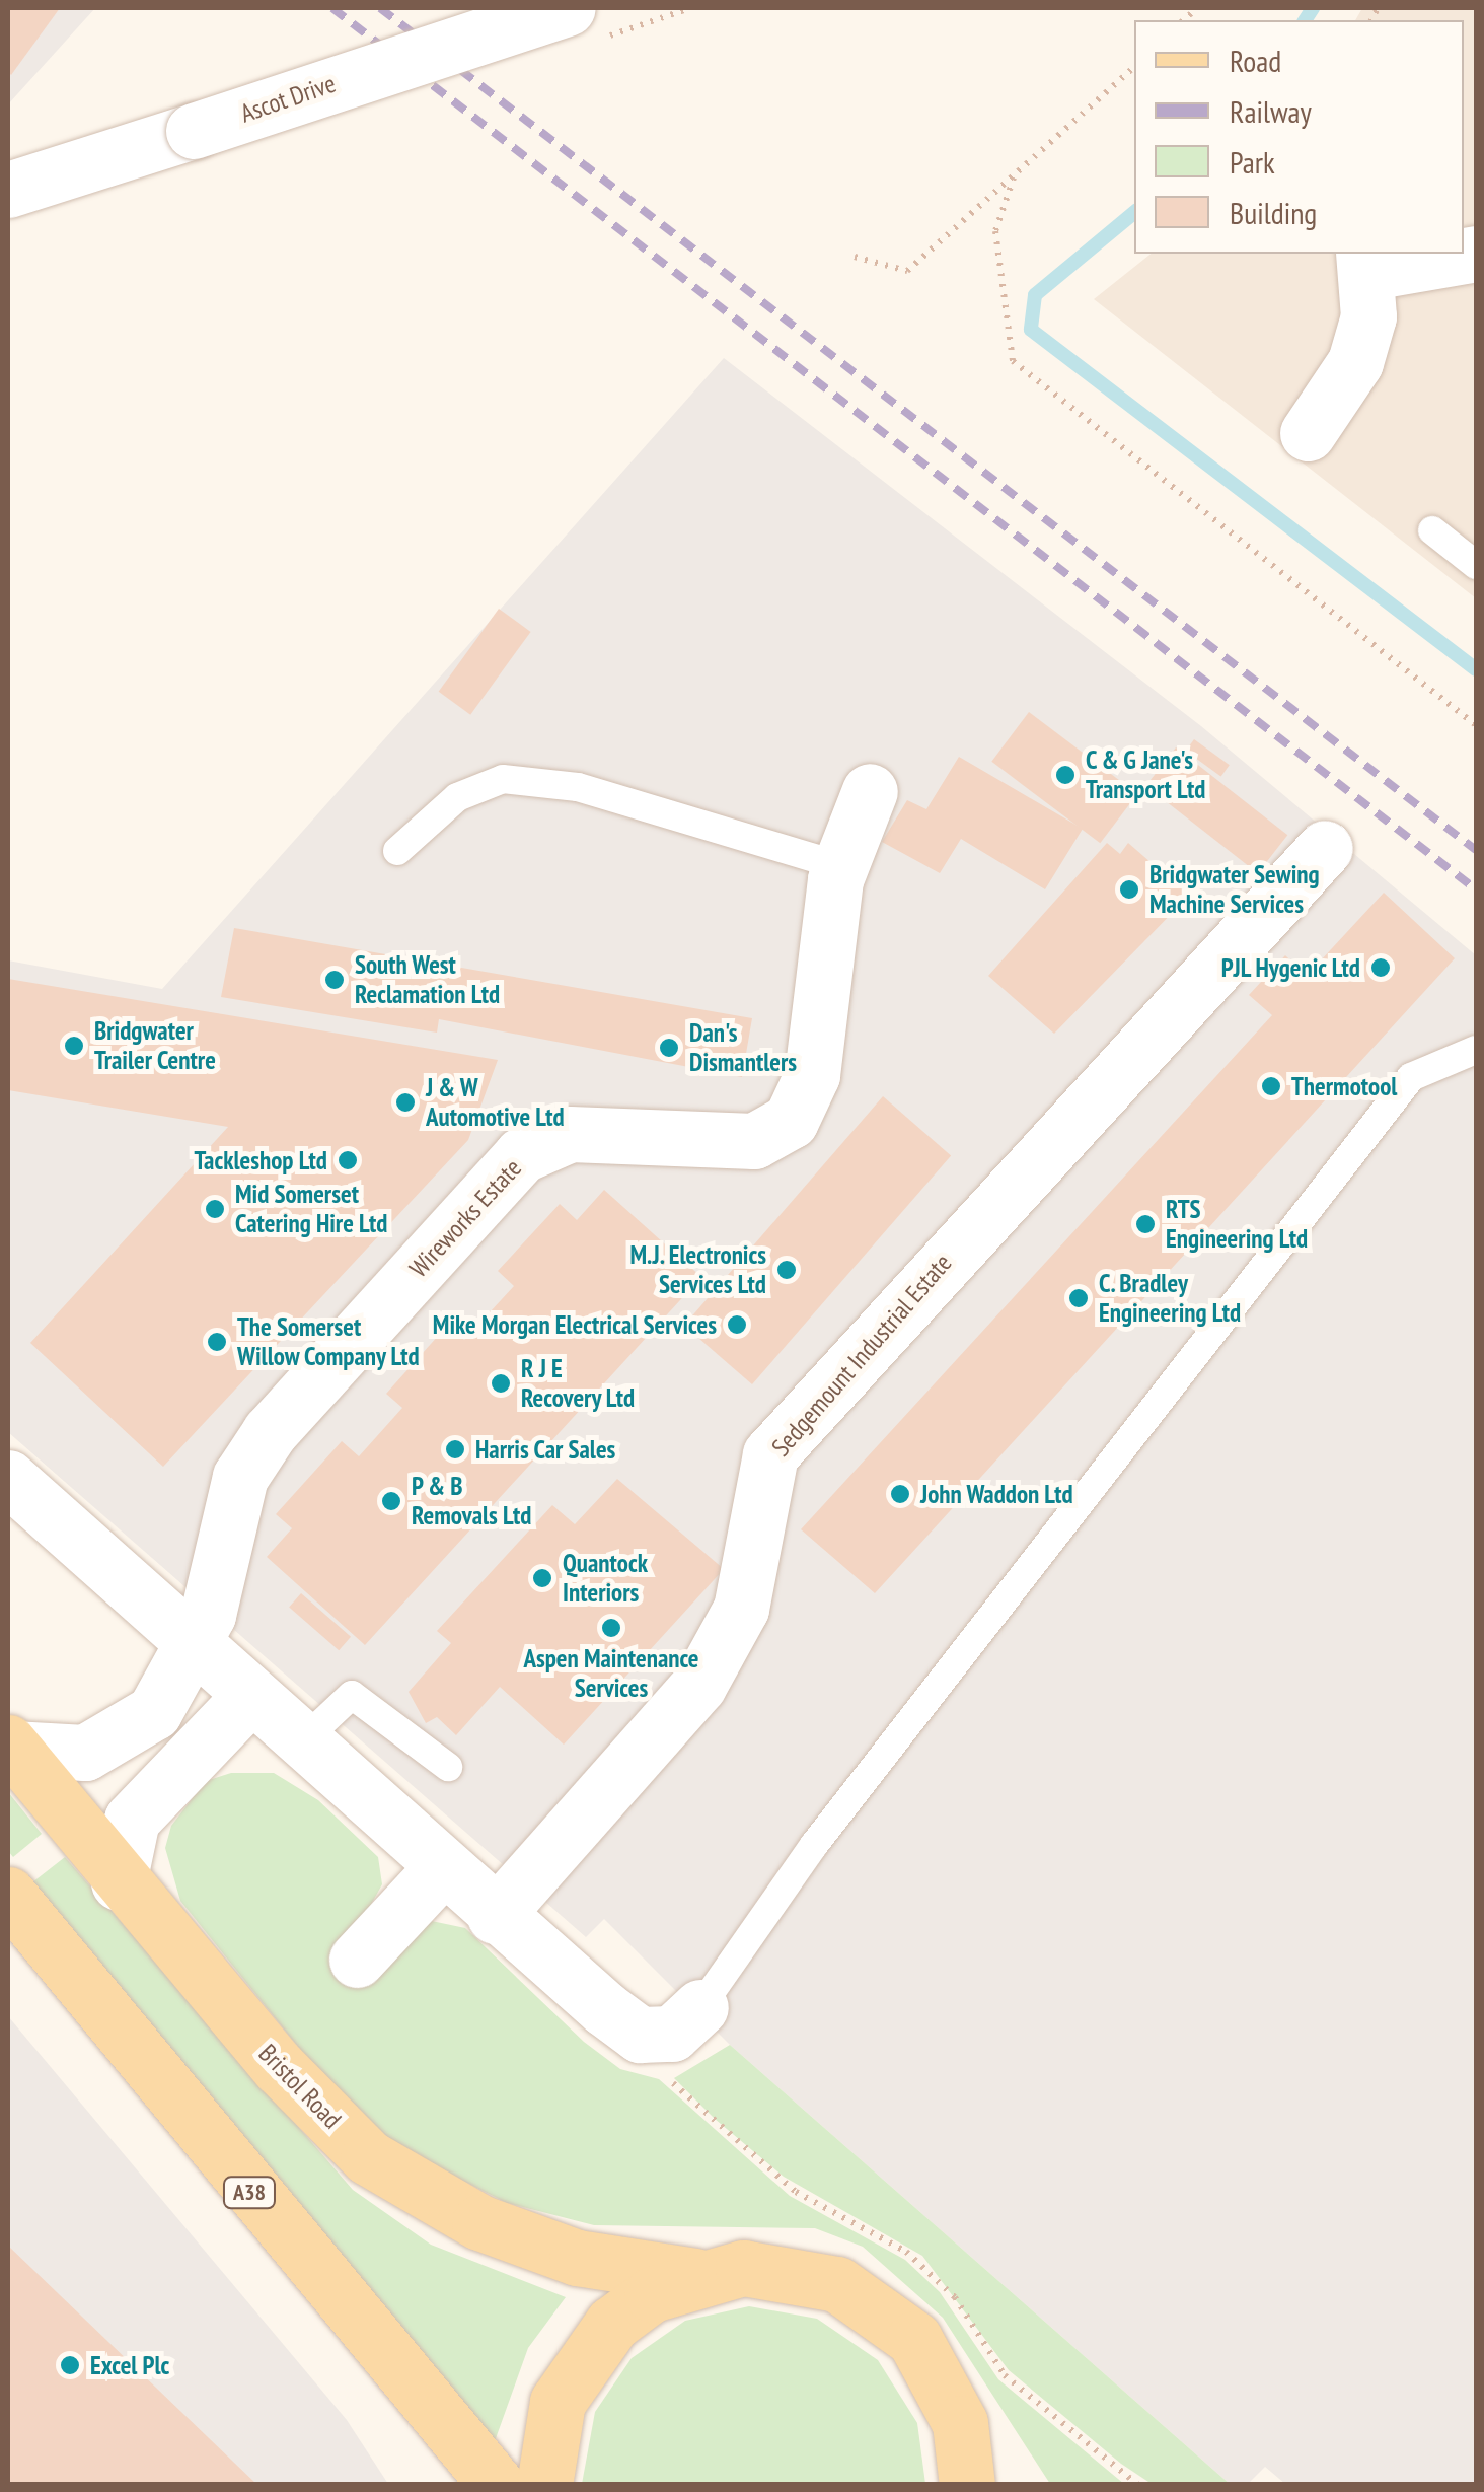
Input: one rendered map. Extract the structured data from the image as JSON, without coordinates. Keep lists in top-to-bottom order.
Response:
{
  "streets": {
    "main road": ["Bristol Road", "A38"],
    "street": ["Ascot Drive", "Wireworks Estate", "Sedgemount Industrial Estate"]
  },
  "crossings": [
    ["Wireworks Estate", "Bristol Road"]
  ],
  "places": [
    "C & G Jane's Transport Ltd",
    "Bridgwater Sewing Machine Services",
    "PJL Hygenic Ltd",
    "South West Reclamation Ltd",
    "Bridgwater Trailer Centre",
    "Dan's Dismantlers",
    "Thermotool",
    "J & W Automotive Ltd",
    "Tackleshop Ltd",
    "Mid Somerset Catering Hire Ltd",
    "RTS Engineering Ltd",
    "M.J. Electronics Services Ltd",
    "C. Bradley Engineering Ltd",
    "Mike Morgan Electrical Services",
    "The Somerset Willow Company Ltd",
    "R J E Recovery Ltd",
    "Harris Car Sales",
    "John Waddon Ltd",
    "P & B Removals Ltd",
    "Quantock Interiors",
    "Aspen Maintenance Services",
    "Excel Plc"
  ],
  "legend": [
    "Road",
    "Railway",
    "Park",
    "Building"
  ]
}
